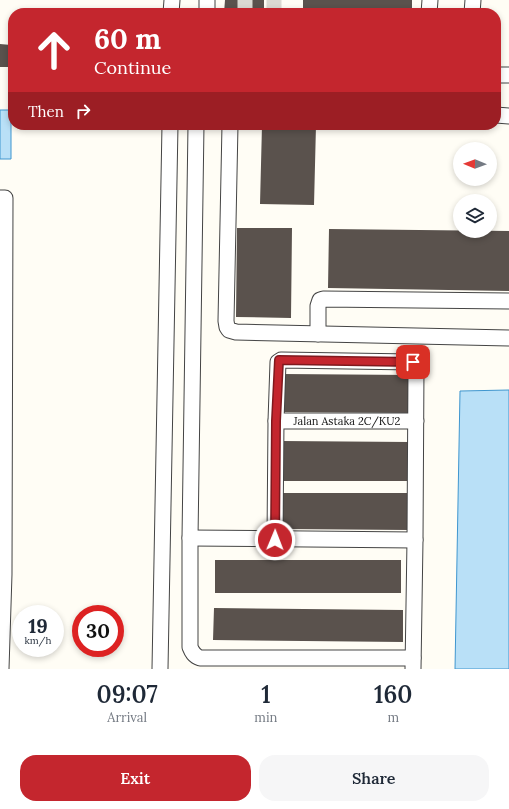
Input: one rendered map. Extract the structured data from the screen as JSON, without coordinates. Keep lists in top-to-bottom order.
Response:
{
  "streets": {
    "street": ["Jalan Astaka 2C/KU2"]
  },
  "north": "left",
  "page": {
    "turn": ["60 m", "Continue"],
    "then": "Then",
    "speed": "19 km/h",
    "limit": "30",
    "eta": [
      "09:07",
      "Arrival",
      "1",
      "min",
      "160",
      "m"
    ],
    "buttons": ["Exit", "Share"]
  }
}
